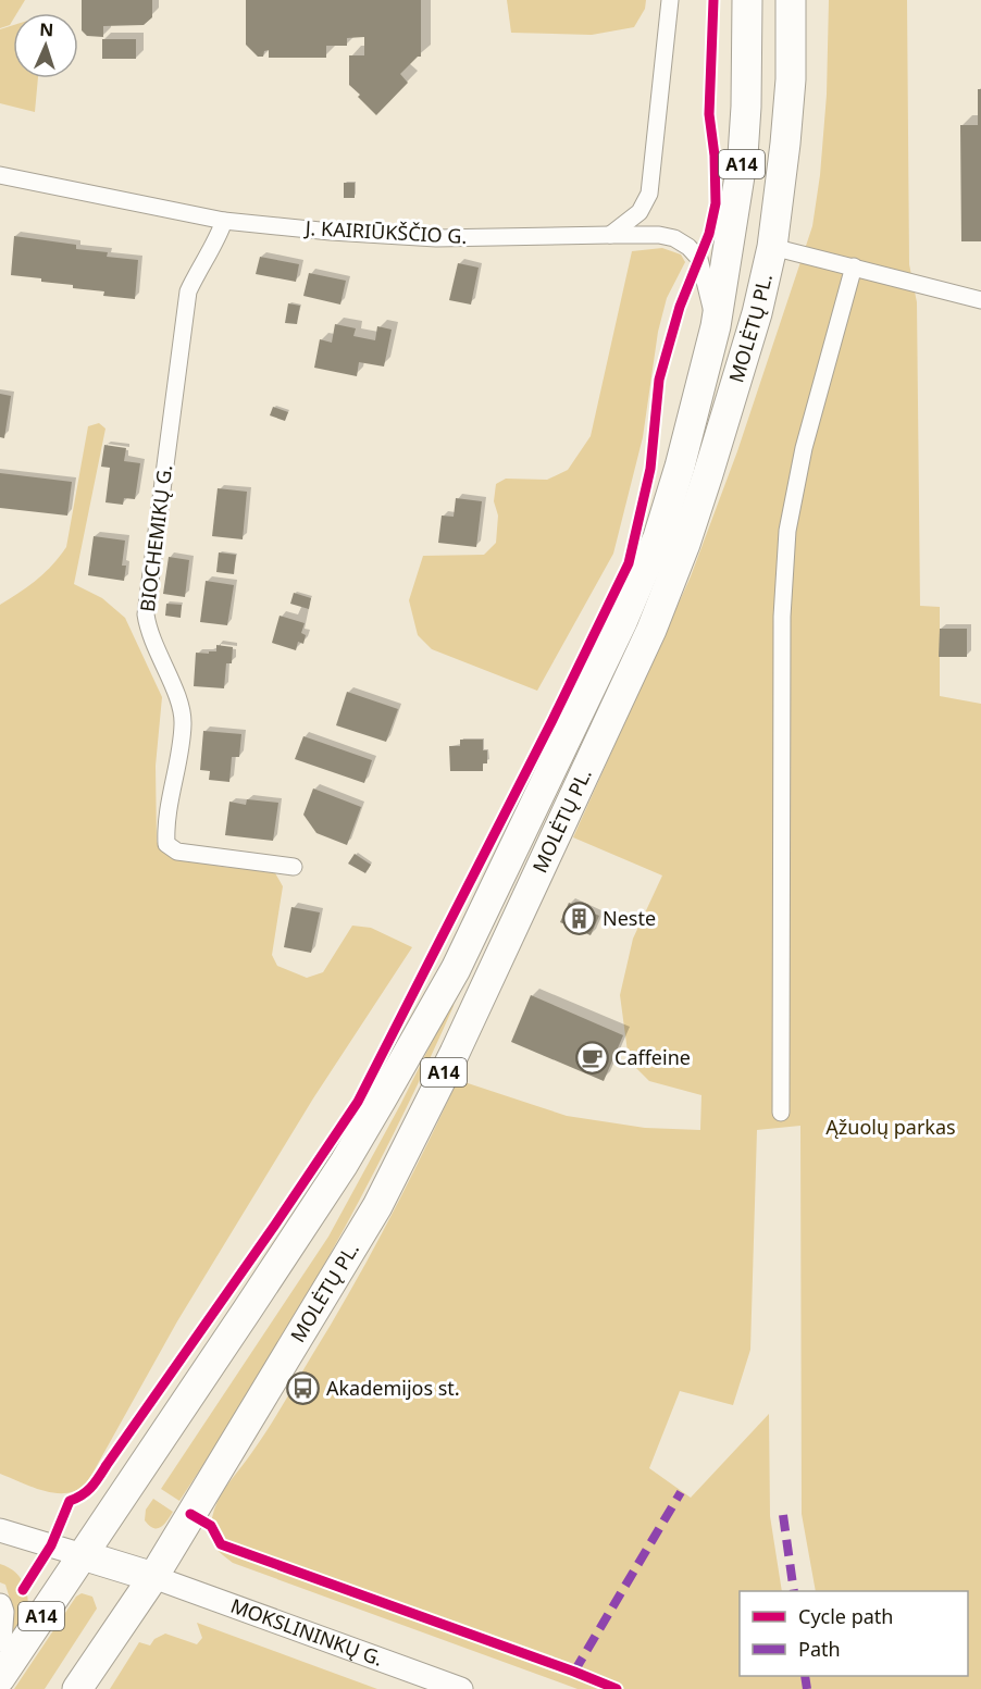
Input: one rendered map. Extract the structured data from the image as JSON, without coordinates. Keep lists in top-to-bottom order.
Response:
{
  "streets": {
    "highway": ["A14", "MOLĖTŲ PL."],
    "main road": ["MOKSLININKŲ G."],
    "street": ["J. KAIRIŪKŠČIO G.", "BIOCHEMIKŲ G."]
  },
  "crossings": [
    ["A14", "MOLĖTŲ PL."],
    ["A14", "MOKSLININKŲ G."],
    ["J. KAIRIŪKŠČIO G.", "MOLĖTŲ PL."],
    ["J. KAIRIŪKŠČIO G.", "BIOCHEMIKŲ G."],
    ["MOLĖTŲ PL.", "MOKSLININKŲ G."]
  ],
  "parks": ["Ąžuolų parkas"],
  "places": {
    "building": ["Neste"],
    "cafe": ["Caffeine"],
    "bus stop": ["Akademijos st."]
  },
  "legend": ["Cycle path", "Path"],
  "north": "top"
}
